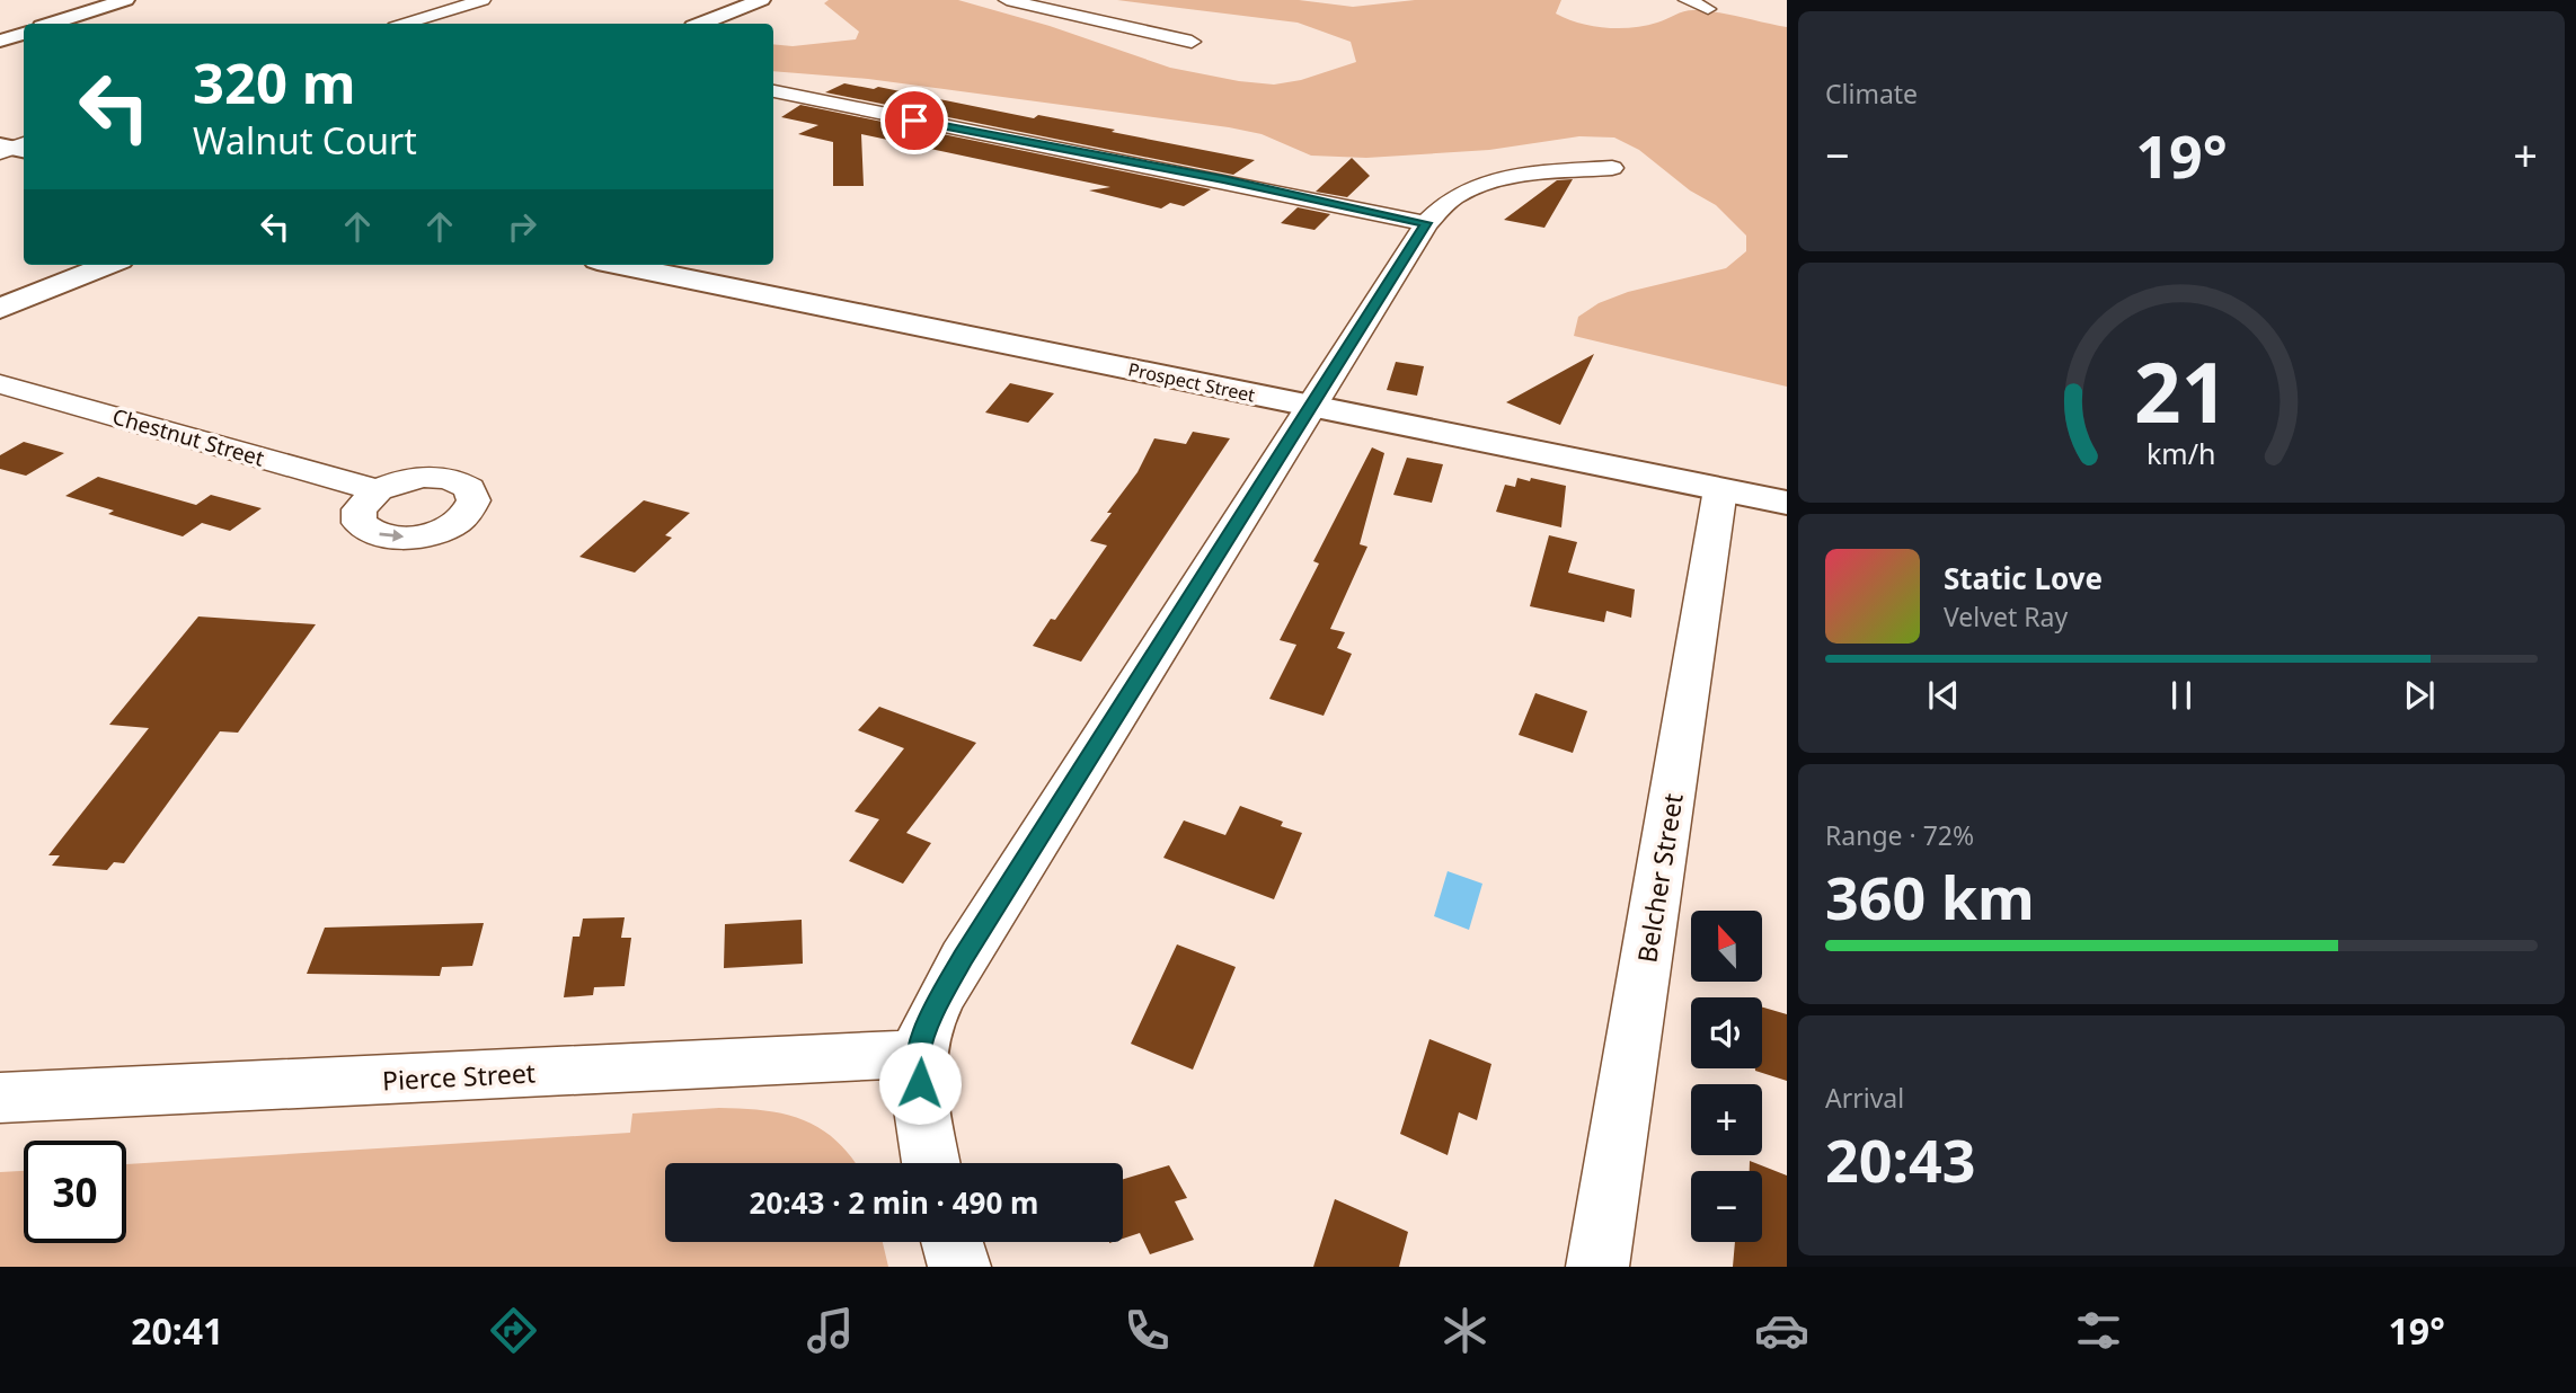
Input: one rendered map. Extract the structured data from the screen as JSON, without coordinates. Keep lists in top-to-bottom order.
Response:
{
  "streets": {
    "street": [
      "Prospect Street",
      "Chestnut Street",
      "Belcher Street",
      "Pierce Street"
    ]
  },
  "crossings": [
    ["Prospect Street", "Belcher Street"]
  ],
  "north": "top",
  "page": {
    "tile": [
      "Climate",
      ["Range · 72%", "360 km"],
      ["Arrival", "20:43"]
    ],
    "turn": ["320 m", "Walnut Court"],
    "heat": ["−", "19°", "+"],
    "song": ["Static Love", "Velvet Ray"],
    "map_buttons": ["+", "−"],
    "limit": "30",
    "trip": "20:43 · 2 min · 490 m",
    "tabs": ["20:41", "19°"],
    "gauge": ["21", "km/h"]
  }
}
